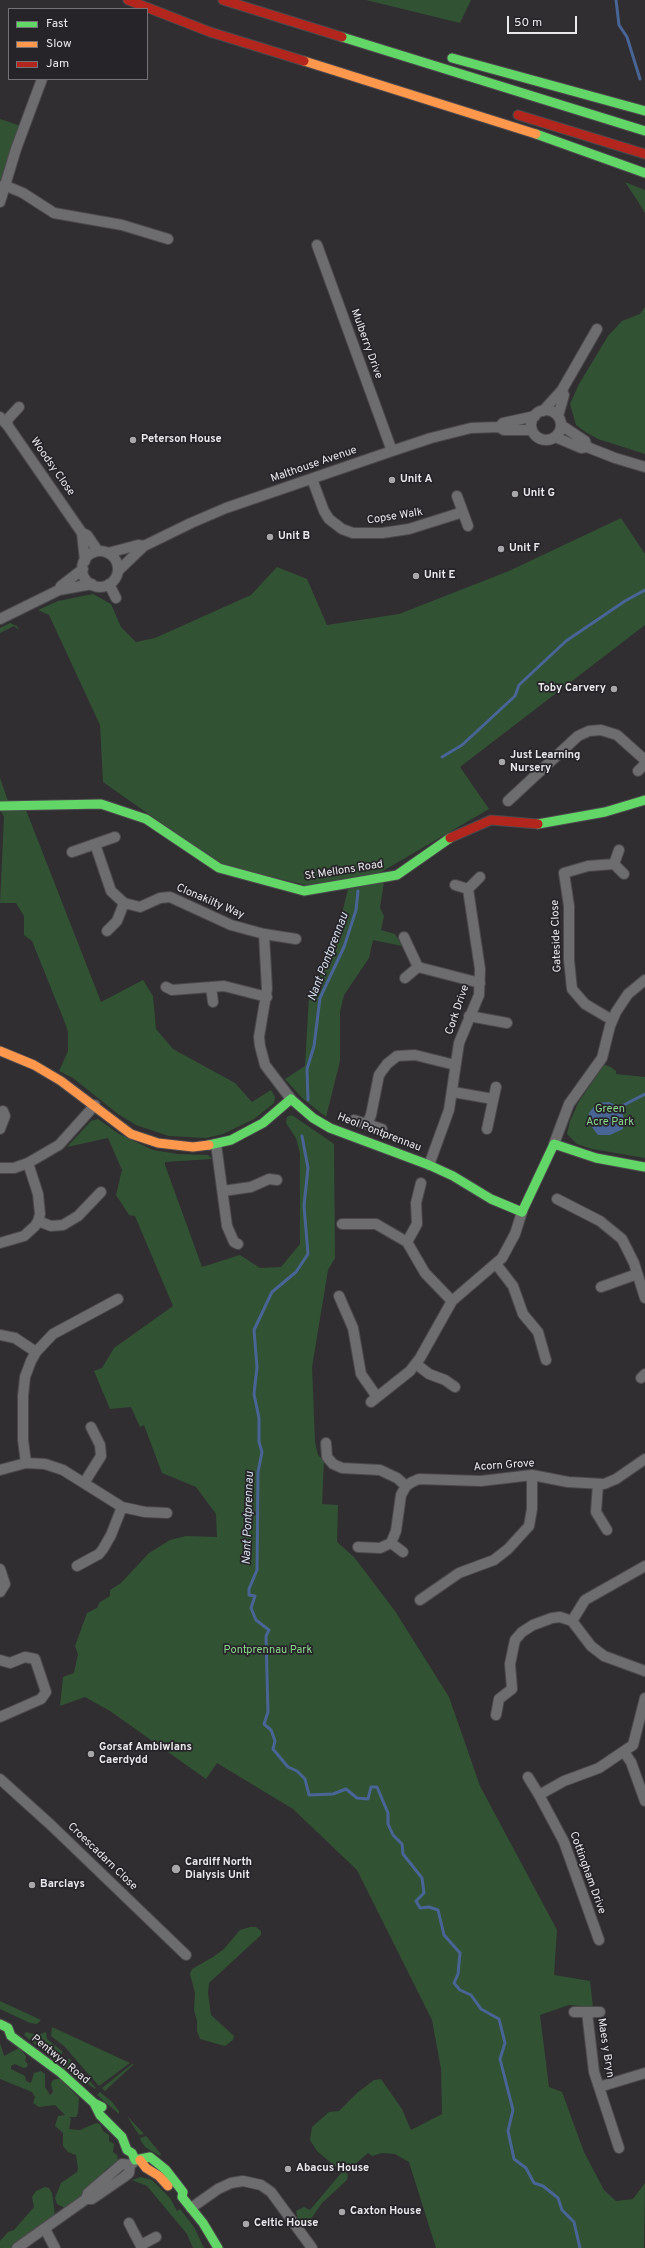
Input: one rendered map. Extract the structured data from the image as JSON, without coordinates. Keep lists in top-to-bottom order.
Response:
{
  "streets": {
    "main road": ["St Mellons Road", "Heol Pontprennau", "Pentwyn Road"],
    "street": [
      "Mulberry Drive",
      "Malthouse Avenue",
      "Woodsy Close",
      "Copse Walk",
      "Clonakilty Way",
      "Gateside Close",
      "Cork Drive",
      "Acorn Grove",
      "Croescadarn Close",
      "Cottingham Drive",
      "Maes y Bryn"
    ]
  },
  "crossings": [
    ["Mulberry Drive", "Malthouse Avenue"],
    ["Malthouse Avenue", "Woodsy Close"],
    ["Malthouse Avenue", "Copse Walk"],
    ["Cork Drive", "Heol Pontprennau"]
  ],
  "water": ["Nant Pontprennau"],
  "parks": ["Green Acre Park", "Pontprennau Park"],
  "places": [
    "Peterson House",
    "Unit A",
    "Unit G",
    "Unit B",
    "Unit F",
    "Unit E",
    "Toby Carvery",
    "Just Learning Nursery",
    "Gorsaf Ambiwlans Caerdydd",
    "Cardiff North Dialysis Unit",
    "Barclays",
    "Abacus House",
    "Caxton House",
    "Celtic House"
  ],
  "legend": ["Fast", "Slow", "Jam"],
  "scale_bar": "50 m"
}
